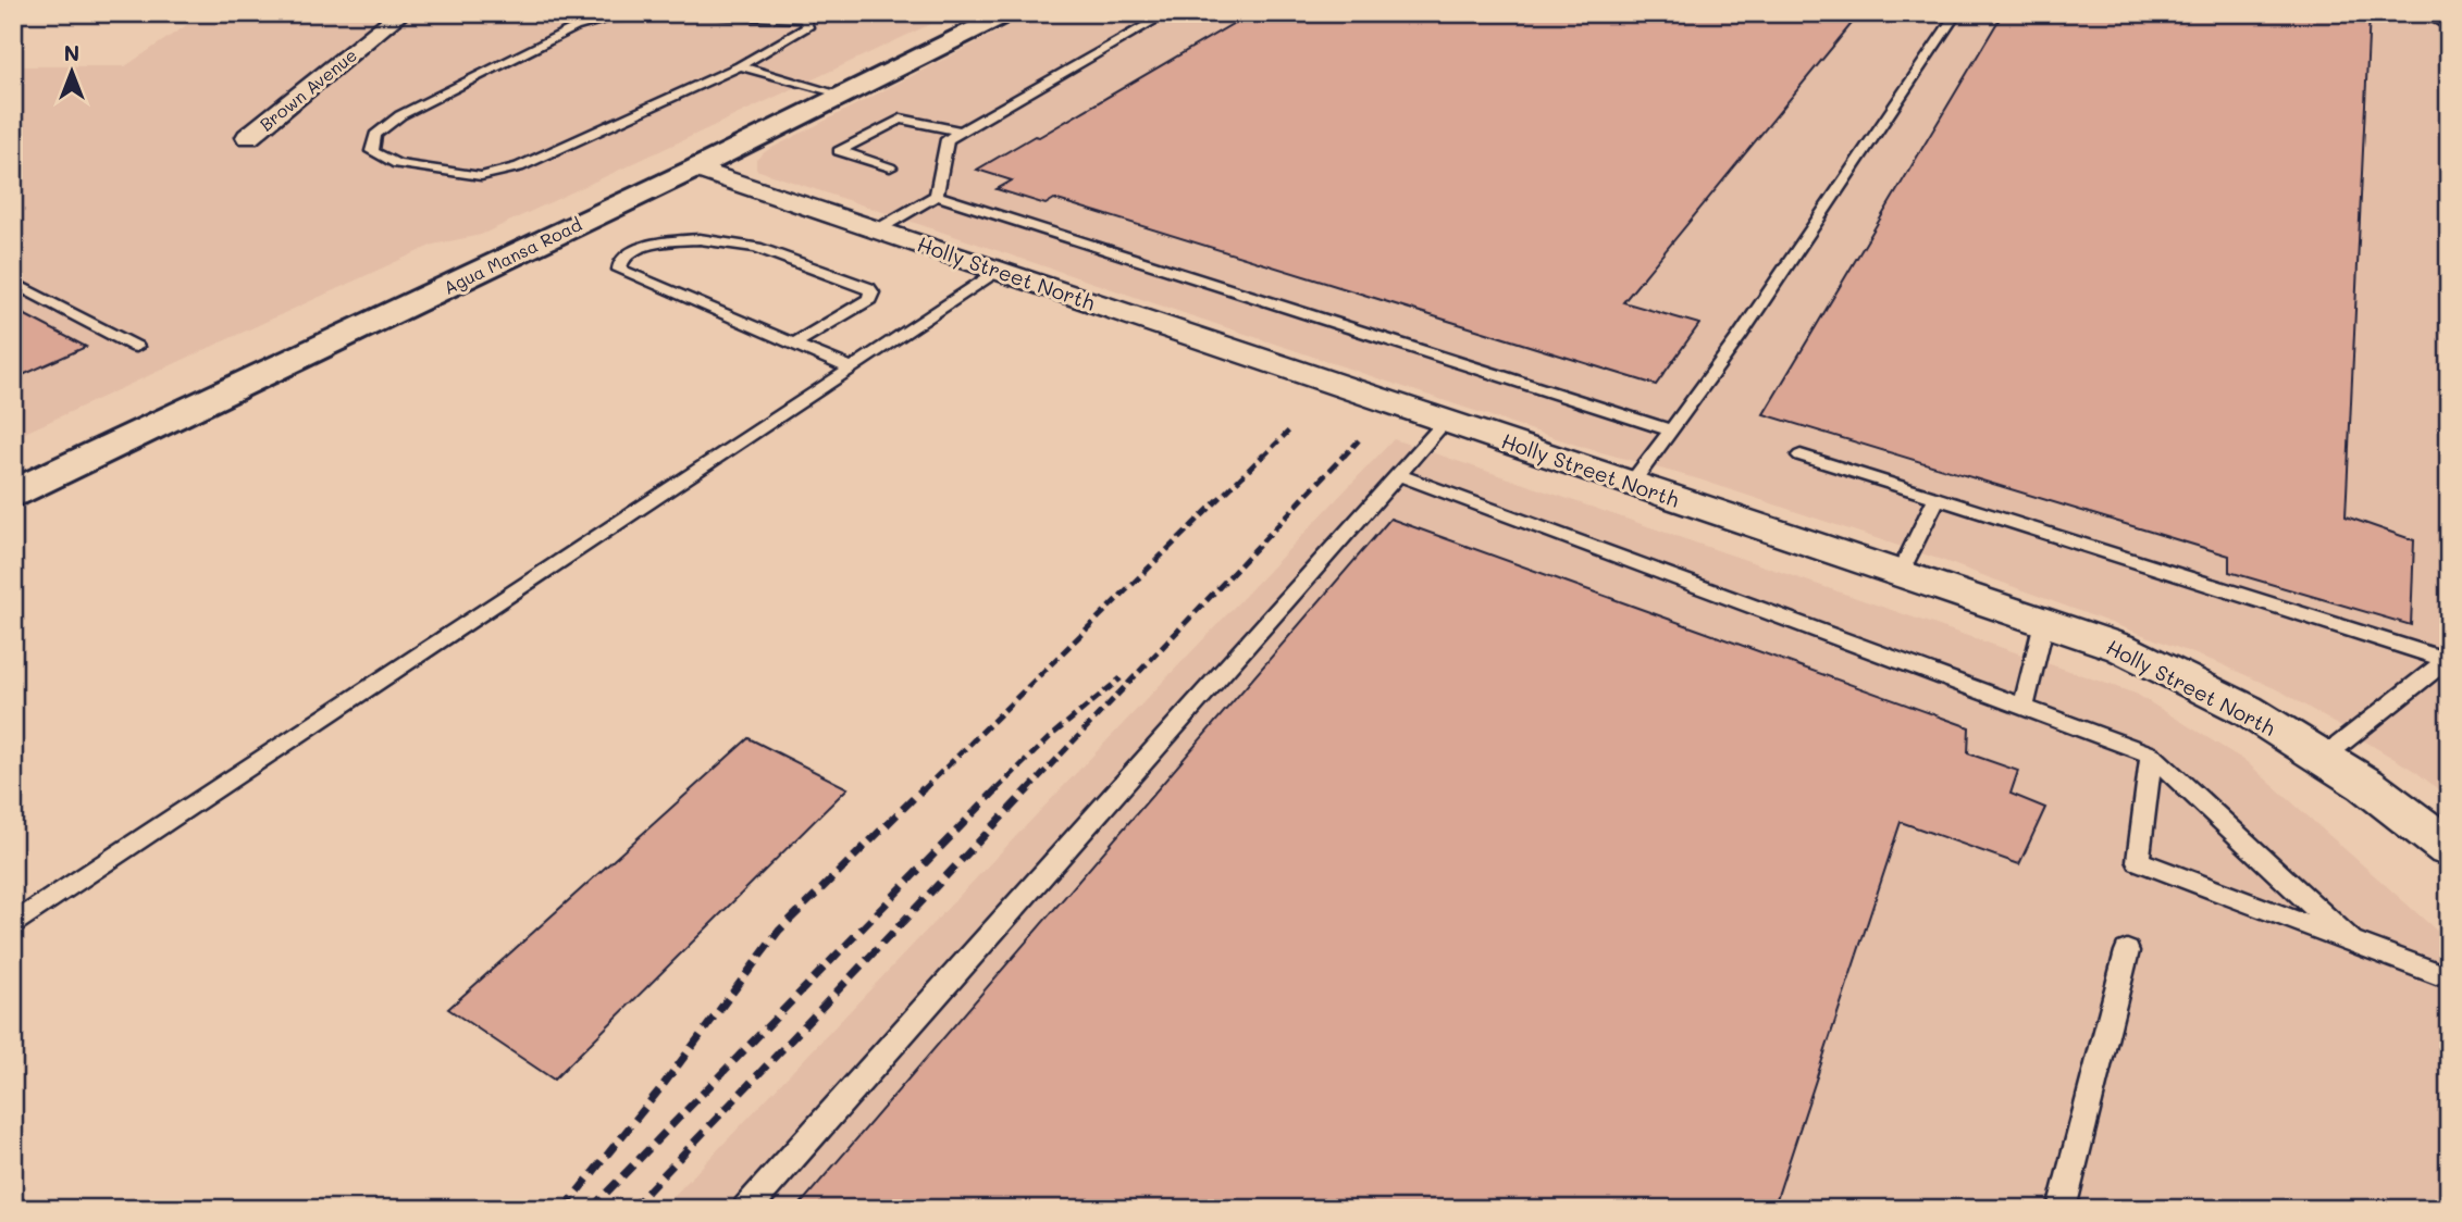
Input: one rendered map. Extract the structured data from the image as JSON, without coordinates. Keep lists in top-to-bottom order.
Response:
{
  "streets": {
    "main road": ["Agua Mansa Road"],
    "street": ["Brown Avenue", "Holly Street North"]
  },
  "crossings": [
    ["Agua Mansa Road", "Holly Street North"]
  ],
  "north": "top"
}
